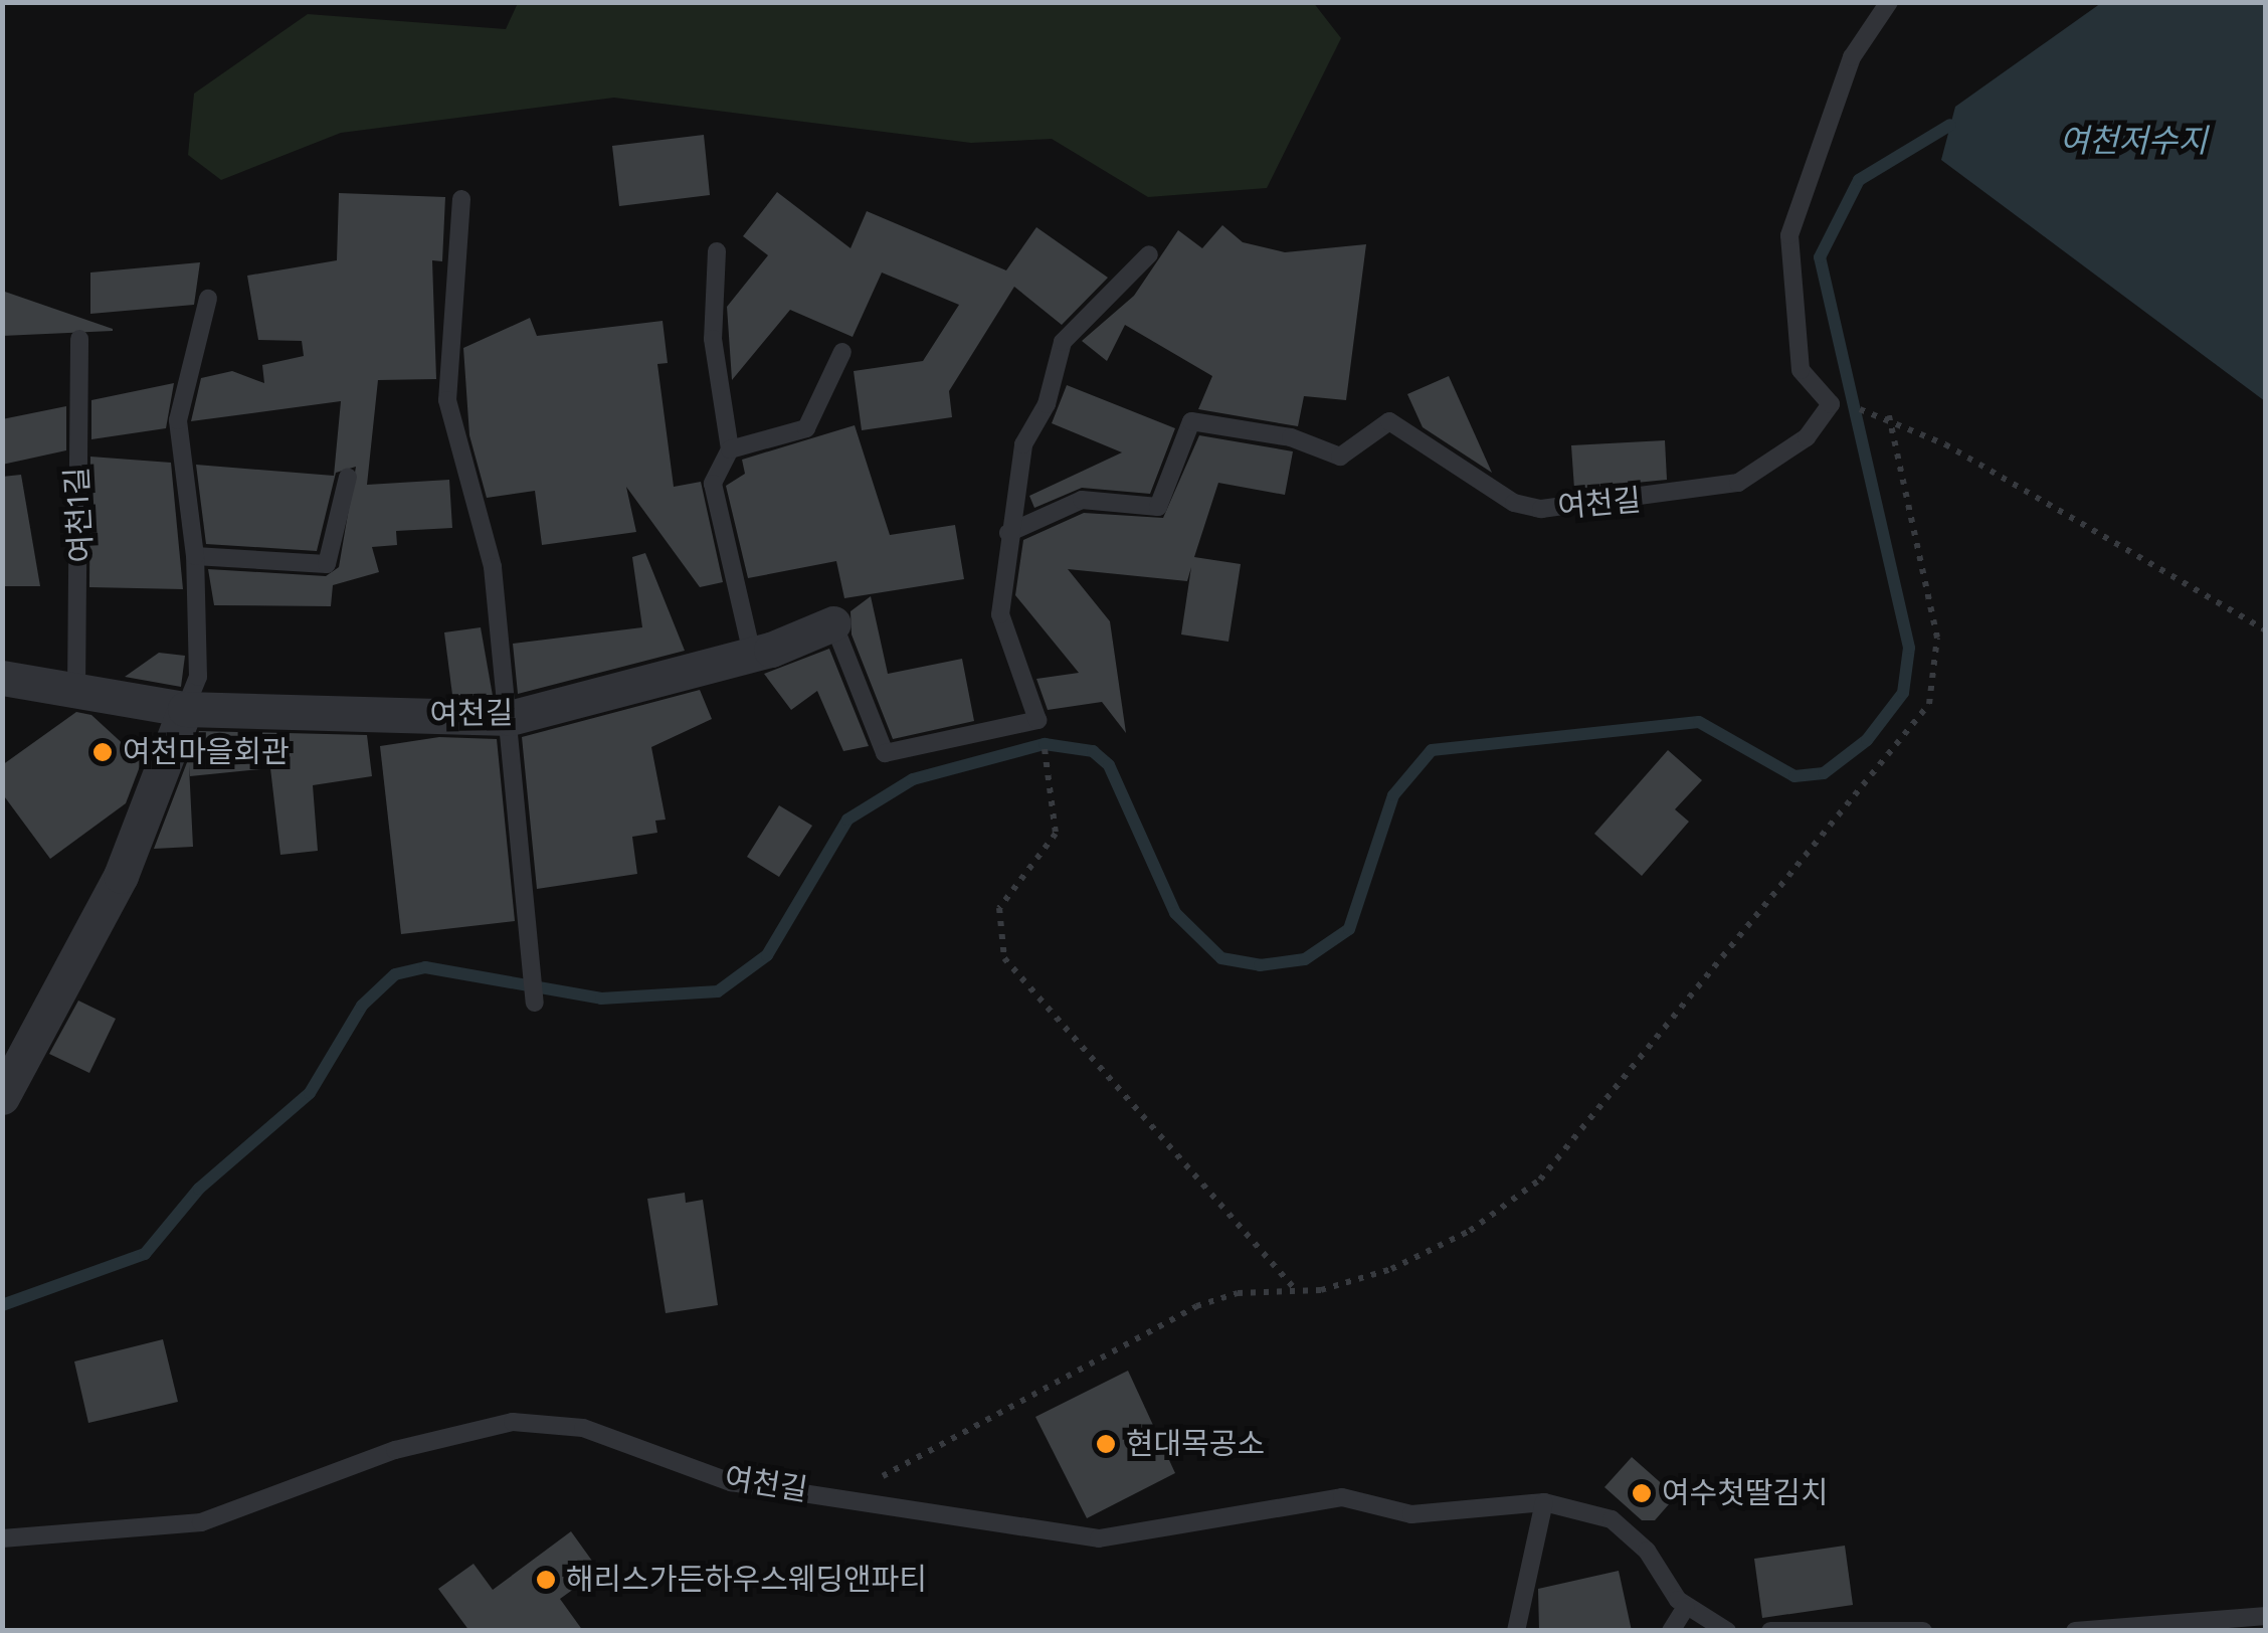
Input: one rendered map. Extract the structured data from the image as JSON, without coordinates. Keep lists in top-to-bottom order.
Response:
{
  "streets": {
    "street": ["여천길"],
    "lane": ["여천1길"]
  },
  "water": ["여천저수지"],
  "places": [
    "여천마을회관",
    "현대목공소",
    "여수첫딸김치",
    "해리스가든하우스웨딩앤파티"
  ]
}
